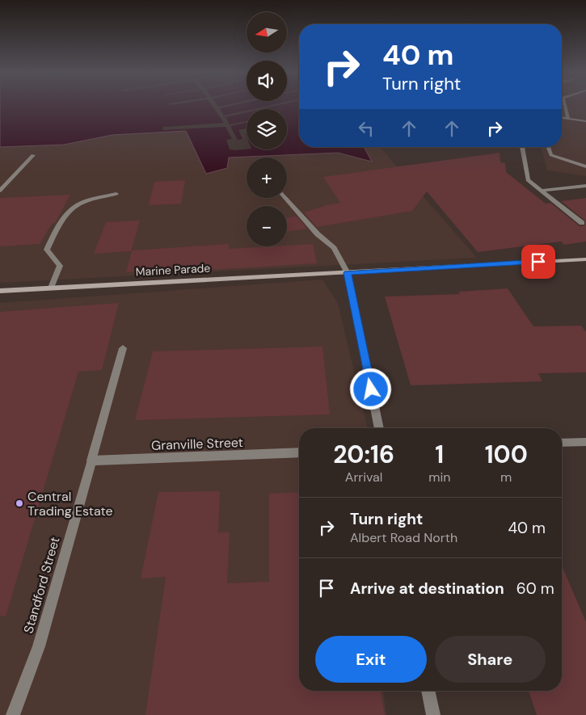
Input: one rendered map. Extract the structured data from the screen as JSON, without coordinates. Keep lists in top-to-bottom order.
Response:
{
  "streets": {
    "main road": ["Marine Parade"],
    "street": ["Granville Street", "Standford Street"]
  },
  "crossings": [
    ["Granville Street", "Standford Street"]
  ],
  "places": ["Central Trading Estate"],
  "north": "left",
  "page": {
    "map_buttons": ["+", "−"],
    "turn": ["40 m", "Turn right"],
    "eta": [
      "20:16",
      "Arrival",
      "1",
      "min",
      "100",
      "m"
    ],
    "list": [
      {
        "name": "Turn right",
        "note": "Albert Road North",
        "value": "40 m"
      },
      {
        "name": "Arrive at destination",
        "value": "60 m"
      }
    ],
    "buttons": ["Exit", "Share"]
  }
}
